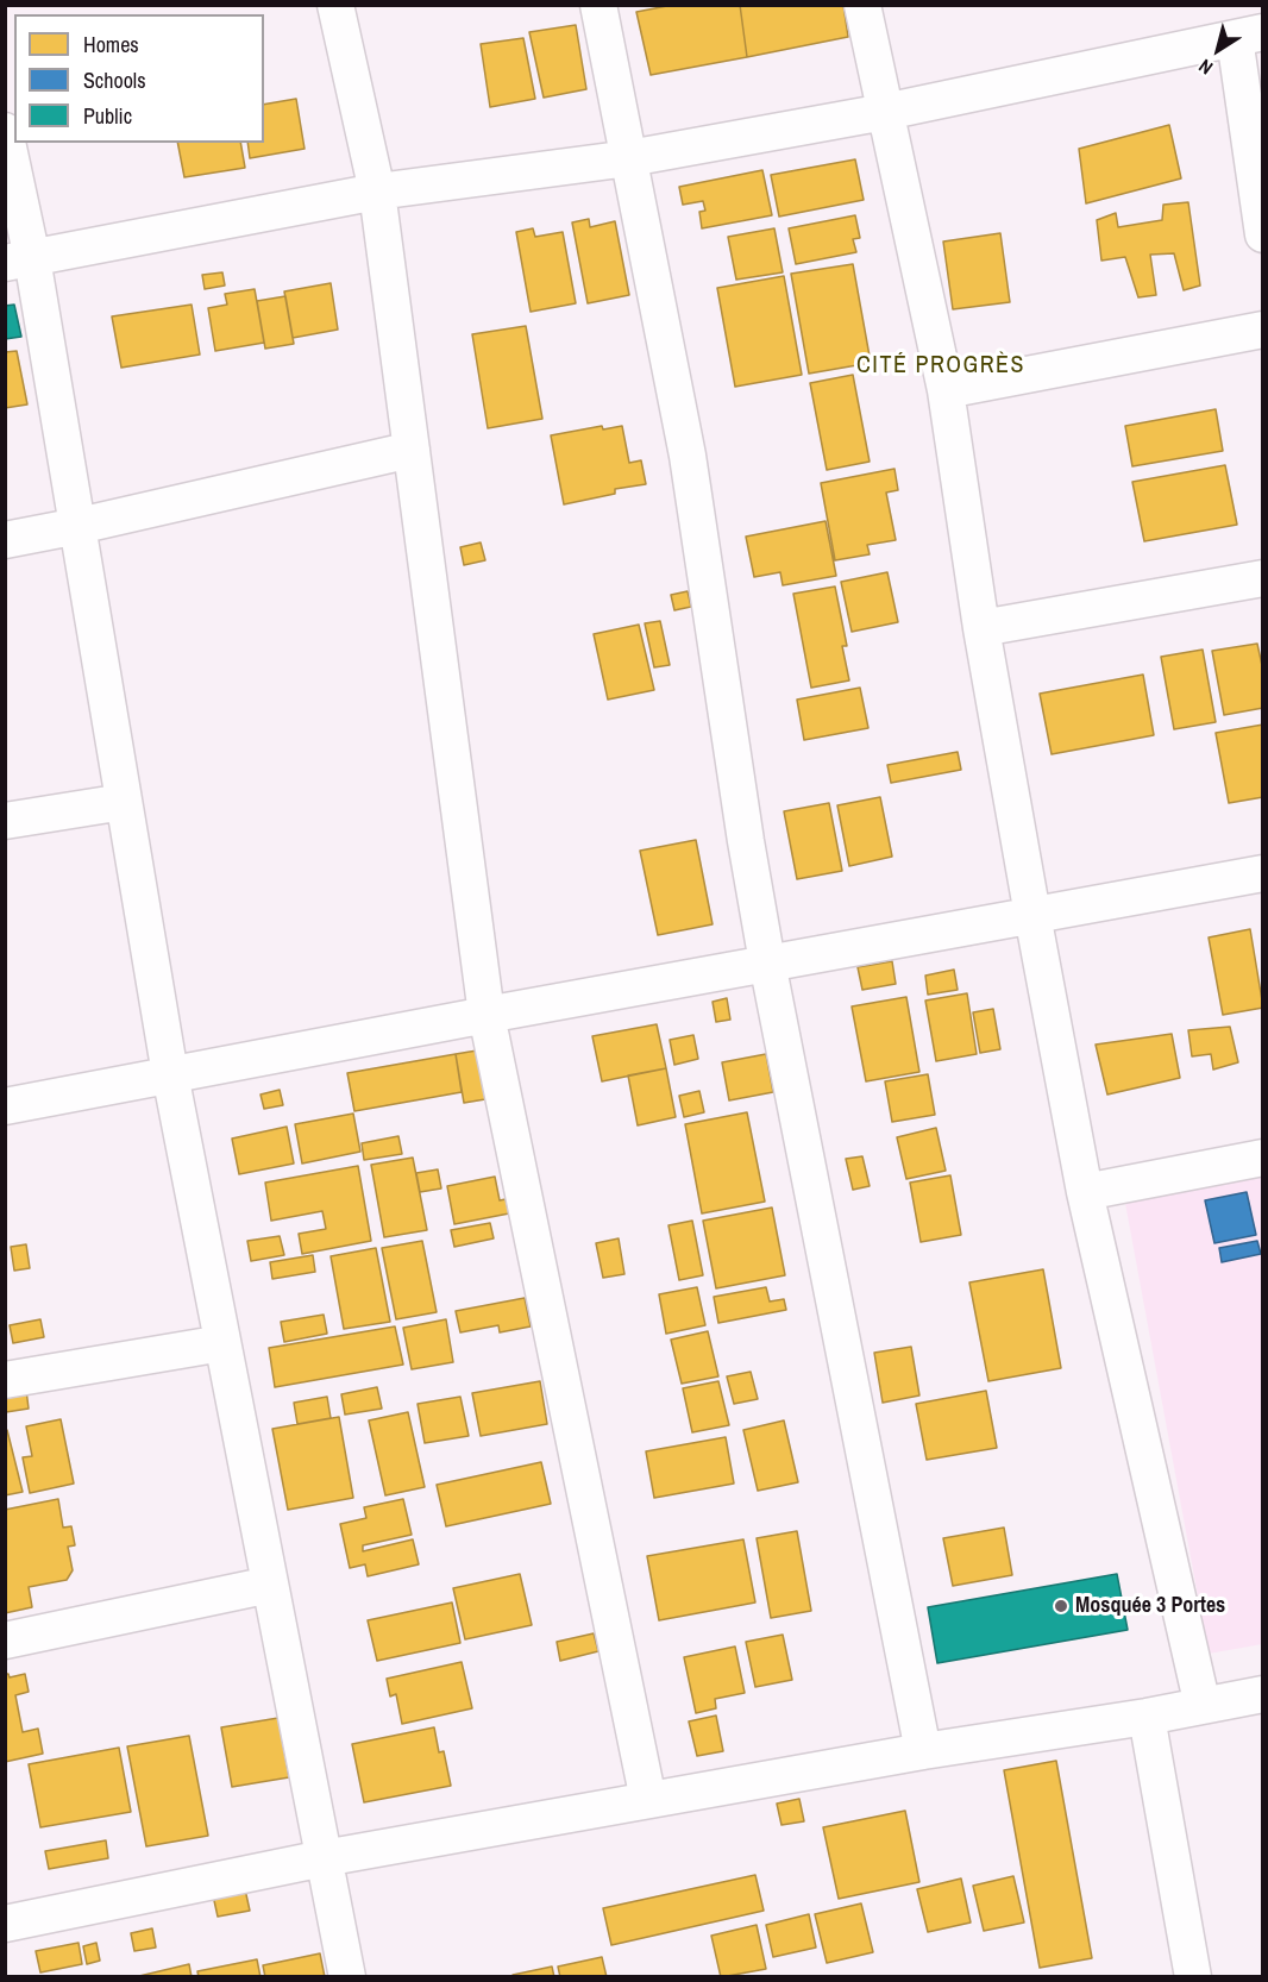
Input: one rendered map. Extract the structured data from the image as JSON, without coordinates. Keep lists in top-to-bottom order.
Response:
{
  "districts": ["CITÉ PROGRÈS"],
  "places": ["Mosquée 3 Portes"],
  "legend": ["Homes", "Schools", "Public"],
  "north": "bottom left"
}
